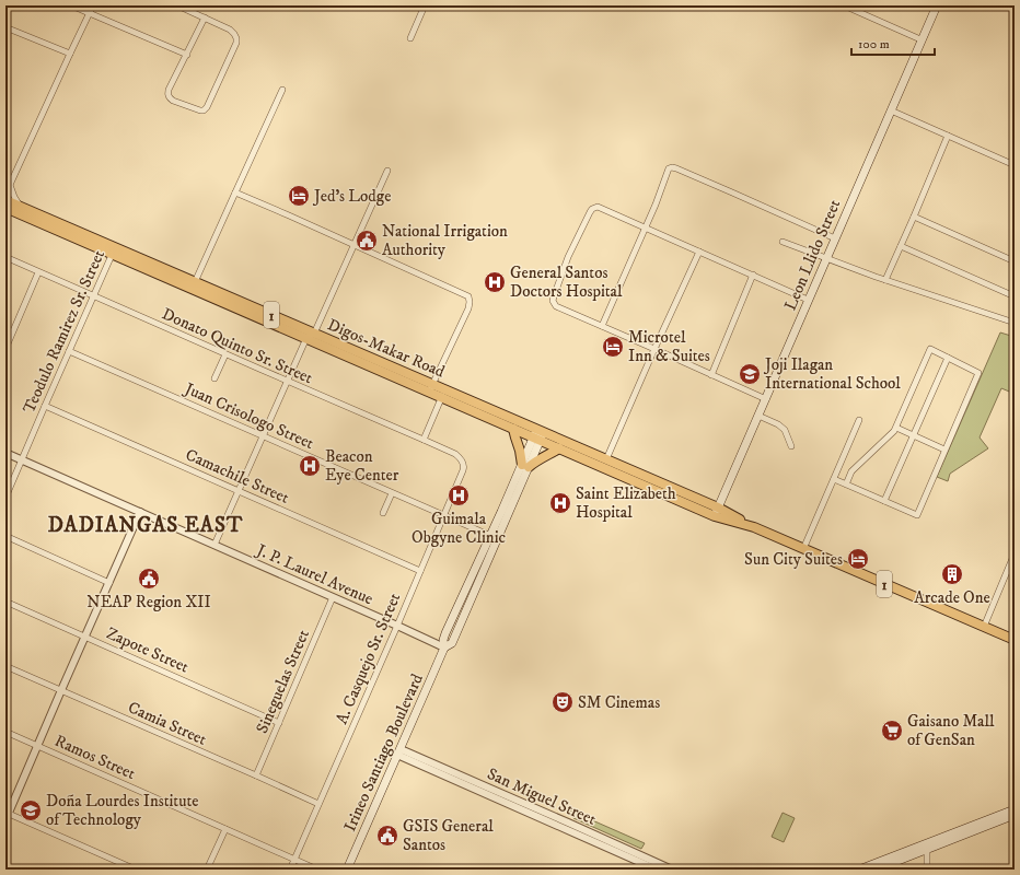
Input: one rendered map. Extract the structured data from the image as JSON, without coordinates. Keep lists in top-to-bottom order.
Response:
{
  "streets": {
    "main road": [
      "Leon Llido Street",
      "1",
      "Digos-Makar Road",
      "Irineo Santiago Boulevard"
    ],
    "street": [
      "Teodulo Ramirez Sr. Street",
      "Donato Quinto Sr. Street",
      "Juan Crisologo Street",
      "Camachile Street",
      "J. P. Laurel Avenue",
      "Zapote Street",
      "A. Casquejo Sr. Street",
      "Sineguelas Street",
      "Camia Street",
      "Ramos Street",
      "San Miguel Street"
    ]
  },
  "crossings": [
    ["Leon Llido Street", "Digos-Makar Road"],
    ["Teodulo Ramirez Sr. Street", "Donato Quinto Sr. Street"],
    ["Teodulo Ramirez Sr. Street", "Digos-Makar Road"],
    ["Teodulo Ramirez Sr. Street", "Juan Crisologo Street"],
    ["Teodulo Ramirez Sr. Street", "Camachile Street"],
    ["Teodulo Ramirez Sr. Street", "J. P. Laurel Avenue"],
    ["Donato Quinto Sr. Street", "A. Casquejo Sr. Street"],
    ["Digos-Makar Road", "Irineo Santiago Boulevard"],
    ["Juan Crisologo Street", "A. Casquejo Sr. Street"],
    ["Juan Crisologo Street", "Irineo Santiago Boulevard"],
    ["Camachile Street", "A. Casquejo Sr. Street"],
    ["J. P. Laurel Avenue", "A. Casquejo Sr. Street"],
    ["J. P. Laurel Avenue", "Sineguelas Street"],
    ["J. P. Laurel Avenue", "Irineo Santiago Boulevard"],
    ["Zapote Street", "Sineguelas Street"],
    ["A. Casquejo Sr. Street", "Camia Street"],
    ["A. Casquejo Sr. Street", "Ramos Street"],
    ["Sineguelas Street", "Camia Street"],
    ["Irineo Santiago Boulevard", "San Miguel Street"]
  ],
  "districts": ["DADIANGAS EAST"],
  "places": {
    "hotel": ["Jed's Lodge", "Microtel Inn & Suites", "Sun City Suites"],
    "public building": ["National Irrigation Authority", "NEAP Region XII", "GSIS General Santos"],
    "hospital": [
      "General Santos Doctors Hospital",
      "Beacon Eye Center",
      "Guimala Obgyne Clinic",
      "Saint Elizabeth Hospital"
    ],
    "school or university": ["Joji Ilagan International School", "Doña Lourdes Institute of Technology"],
    "building": ["Arcade One"],
    "theatre": ["SM Cinemas"],
    "supermarket": ["Gaisano Mall of GenSan"]
  },
  "scale_bar": "100 m"
}
